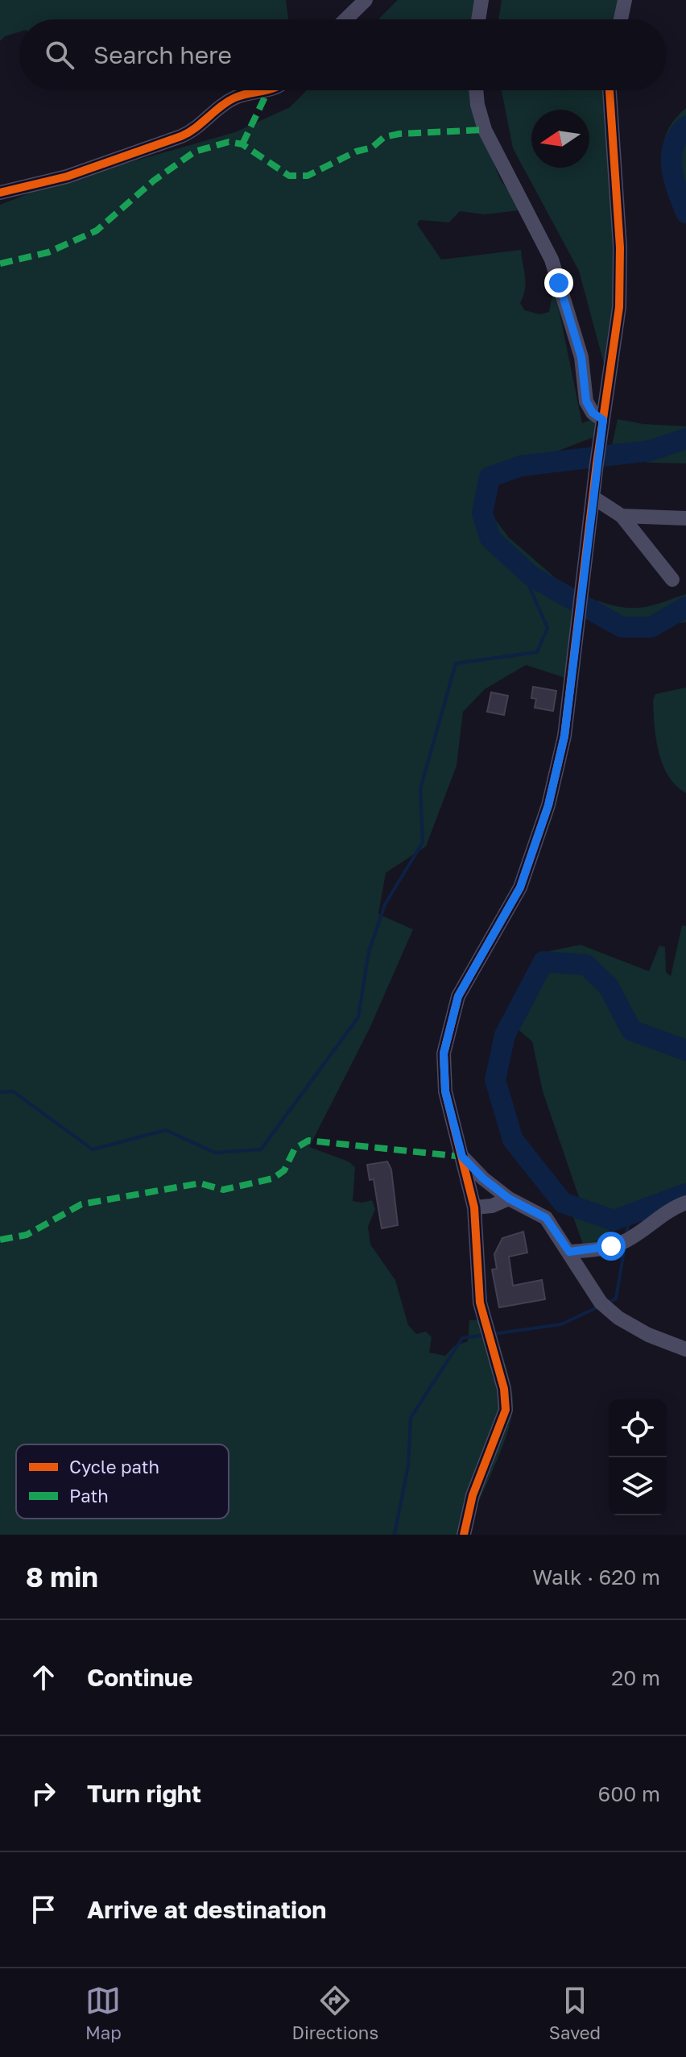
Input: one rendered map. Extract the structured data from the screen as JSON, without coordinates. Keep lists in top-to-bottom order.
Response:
{
  "legend": ["Cycle path", "Path"],
  "north": "left",
  "page": {
    "search": "Search here",
    "heading": ["8 min", "Walk · 620 m"],
    "list": [
      ["Continue", "20 m"],
      ["Turn right", "600 m"],
      "Arrive at destination"
    ],
    "nav": ["Map", "Directions", "Saved"]
  }
}
